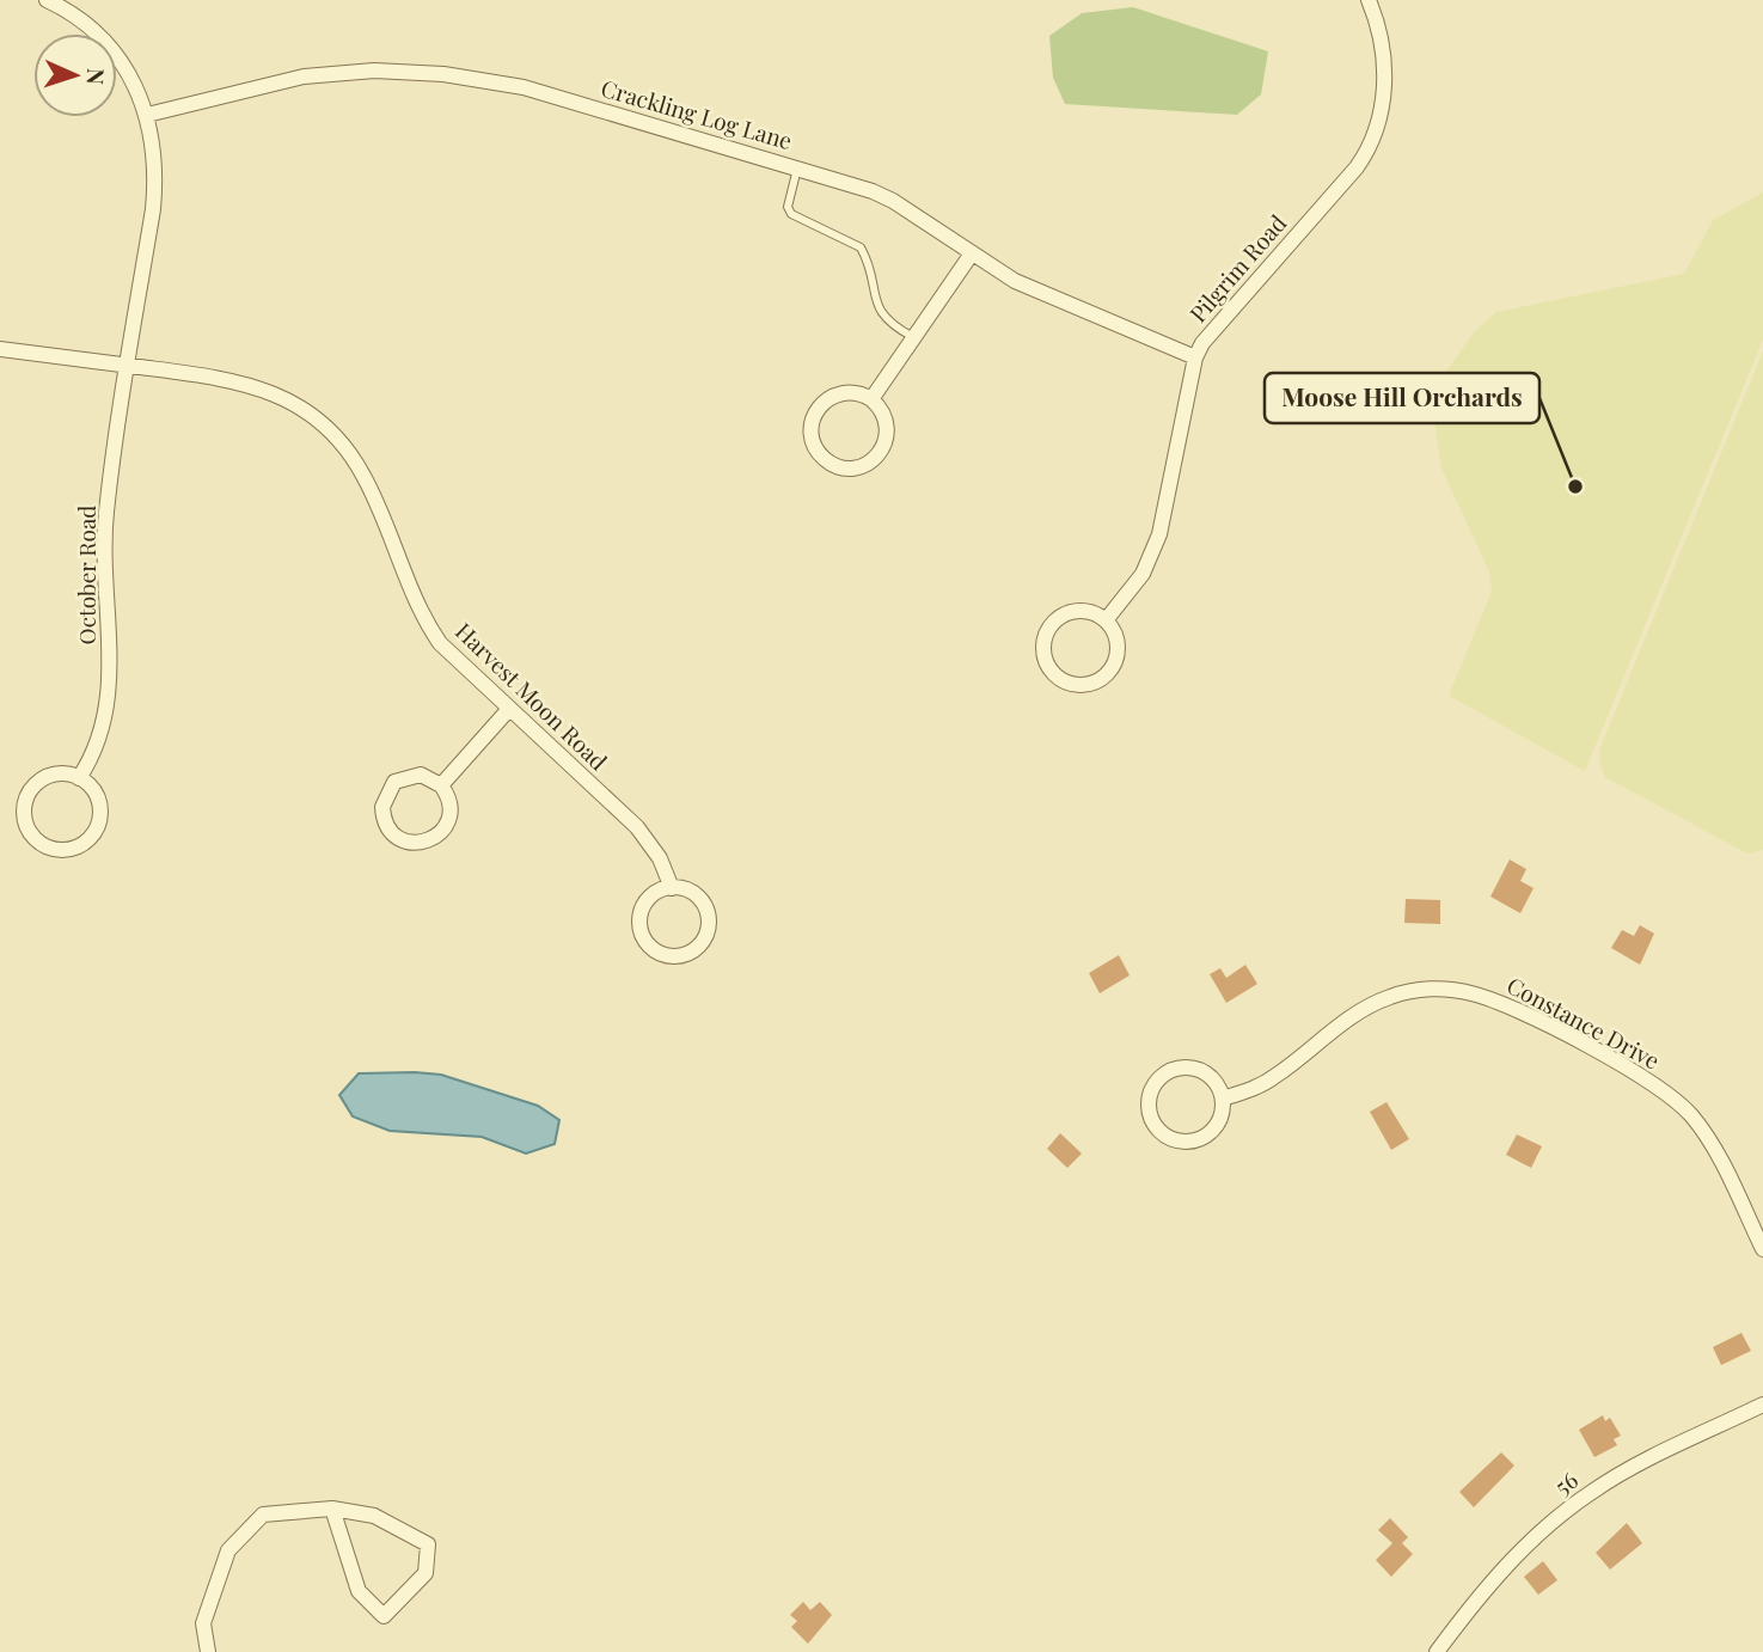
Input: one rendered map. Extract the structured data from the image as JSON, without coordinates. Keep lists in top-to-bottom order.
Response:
{
  "streets": {
    "street": [
      "Crackling Log Lane",
      "Pilgrim Road",
      "October Road",
      "Harvest Moon Road",
      "Constance Drive",
      "56"
    ]
  },
  "crossings": [
    ["Crackling Log Lane", "Pilgrim Road"],
    ["Crackling Log Lane", "October Road"],
    ["October Road", "Harvest Moon Road"]
  ],
  "places": ["Moose Hill Orchards"],
  "north": "right"
}
